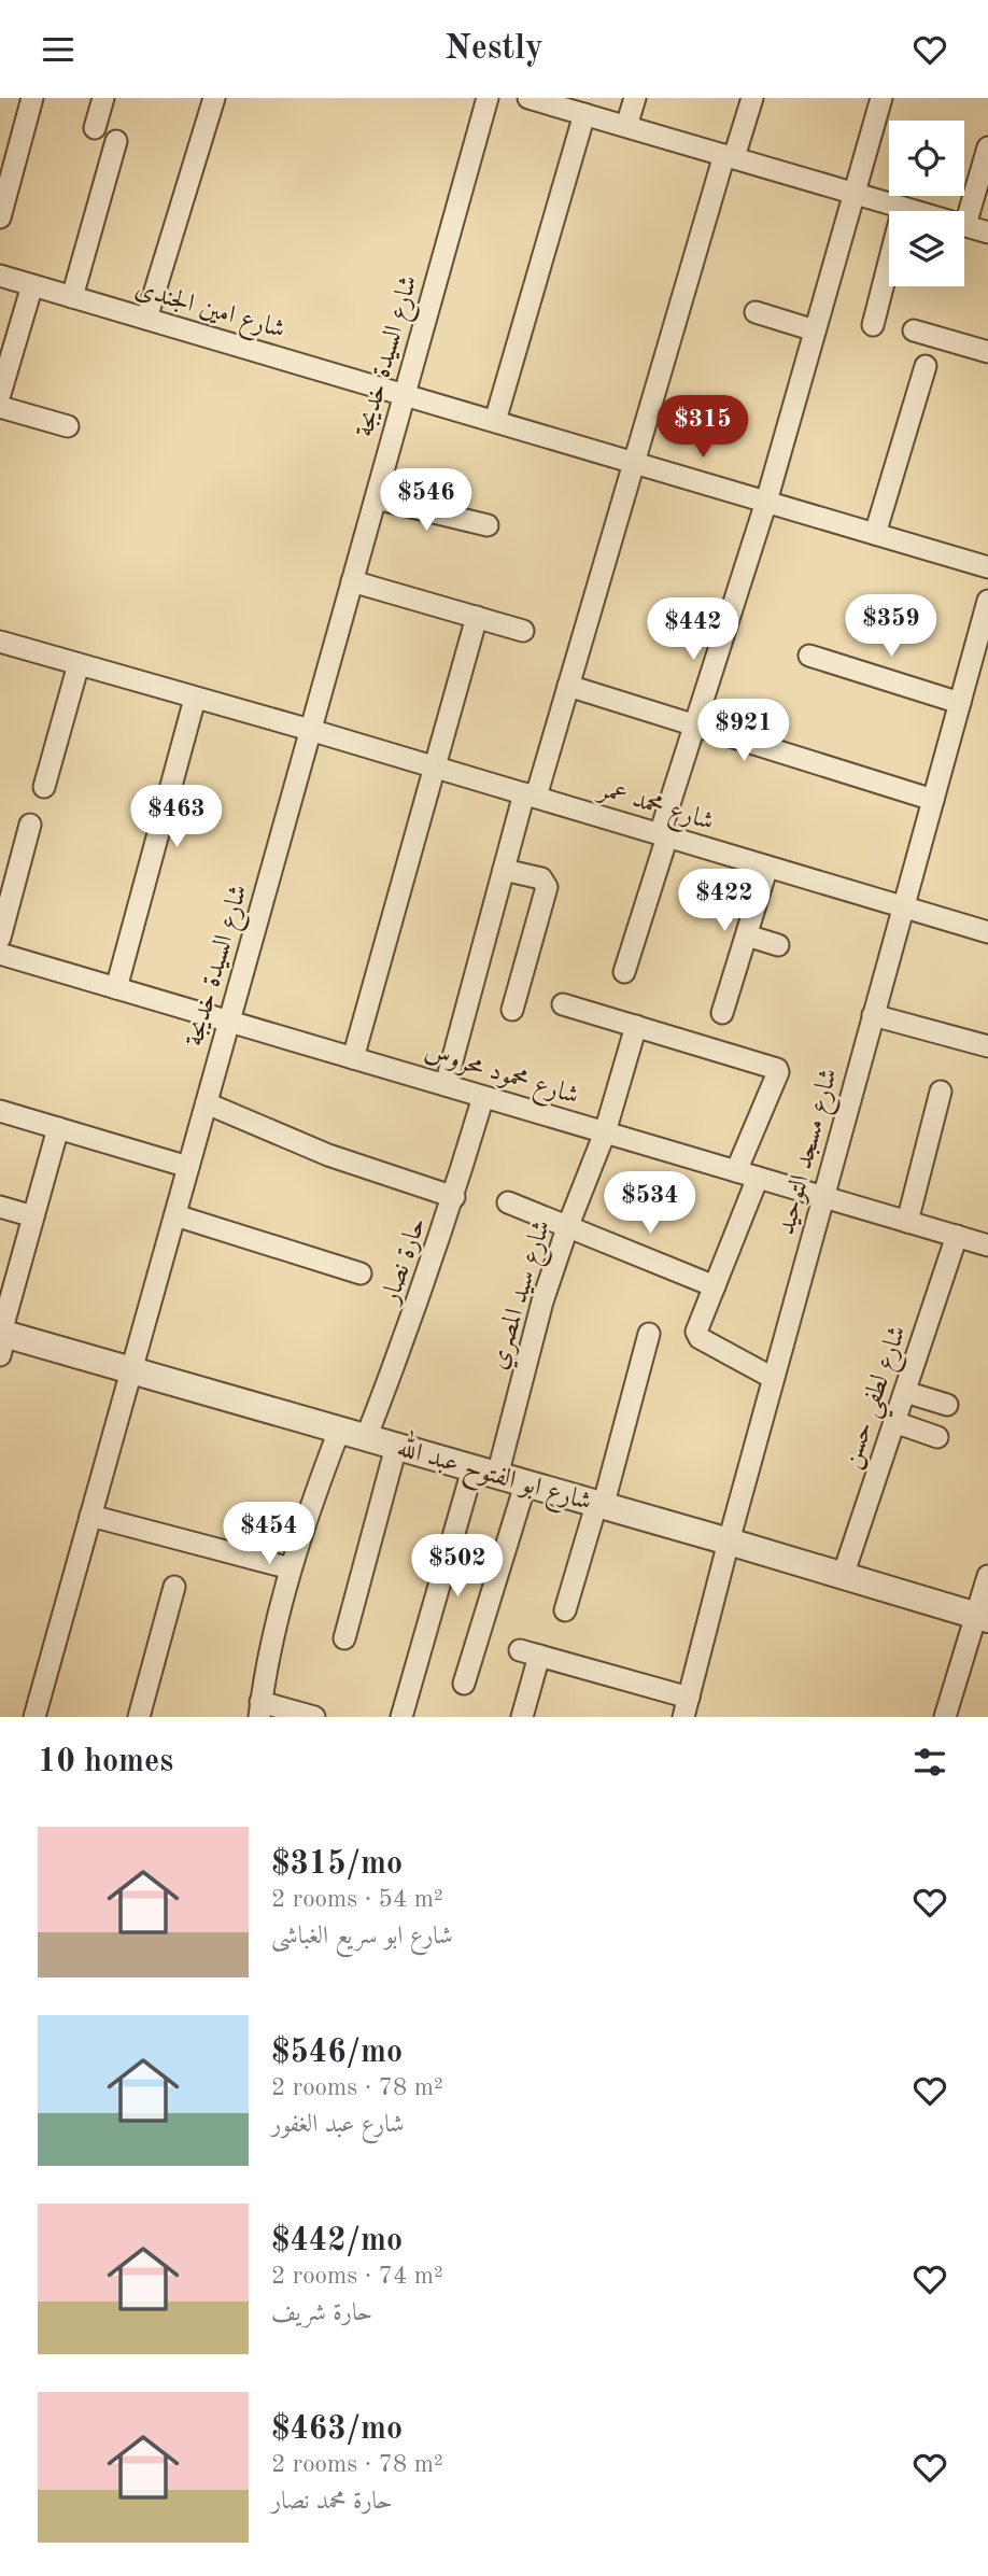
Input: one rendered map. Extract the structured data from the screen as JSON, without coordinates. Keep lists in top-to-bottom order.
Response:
{
  "streets": {
    "street": [
      "شارع امين الجندى",
      "شارع السيدة خديجة",
      "شارع محمد عمر",
      "شارع محمود محروس",
      "شارع مسجد التوحيد",
      "حارة نصار",
      "شارع سيد المصري",
      "شارع لطفي حسن",
      "شارع ابو الفتوح عبد الله"
    ]
  },
  "crossings": [
    ["شارع امين الجندى", "شارع السيدة خديجة"],
    ["شارع السيدة خديجة", "شارع محمد عمر"],
    ["شارع السيدة خديجة", "شارع محمود محروس"],
    ["شارع السيدة خديجة", "شارع ابو الفتوح عبد الله"],
    ["شارع محمد عمر", "شارع مسجد التوحيد"],
    ["شارع محمود محروس", "شارع مسجد التوحيد"],
    ["شارع محمود محروس", "حارة نصار"],
    ["شارع محمود محروس", "شارع سيد المصري"],
    ["شارع محمود محروس", "شارع لطفي حسن"],
    ["شارع مسجد التوحيد", "شارع ابو الفتوح عبد الله"],
    ["حارة نصار", "شارع ابو الفتوح عبد الله"],
    ["شارع سيد المصري", "شارع ابو الفتوح عبد الله"],
    ["شارع لطفي حسن", "شارع ابو الفتوح عبد الله"]
  ],
  "page": {
    "header": "Nestly",
    "price": [
      "$315",
      "$546",
      "$359",
      "$442",
      "$921",
      "$463",
      "$422",
      "$534",
      "$454",
      "$502"
    ],
    "heading": "10 homes",
    "list": [
      {
        "name": "$315/mo",
        "note": "2 rooms · 54 m² · شارع ابو سريع الغباشى"
      },
      {
        "name": "$546/mo",
        "note": "2 rooms · 78 m² · شارع عبد الغفور"
      },
      {
        "name": "$442/mo",
        "note": "2 rooms · 74 m² · حارة شريف"
      },
      {
        "name": "$463/mo",
        "note": "2 rooms · 78 m² · حارة محمد نصار"
      }
    ]
  }
}
